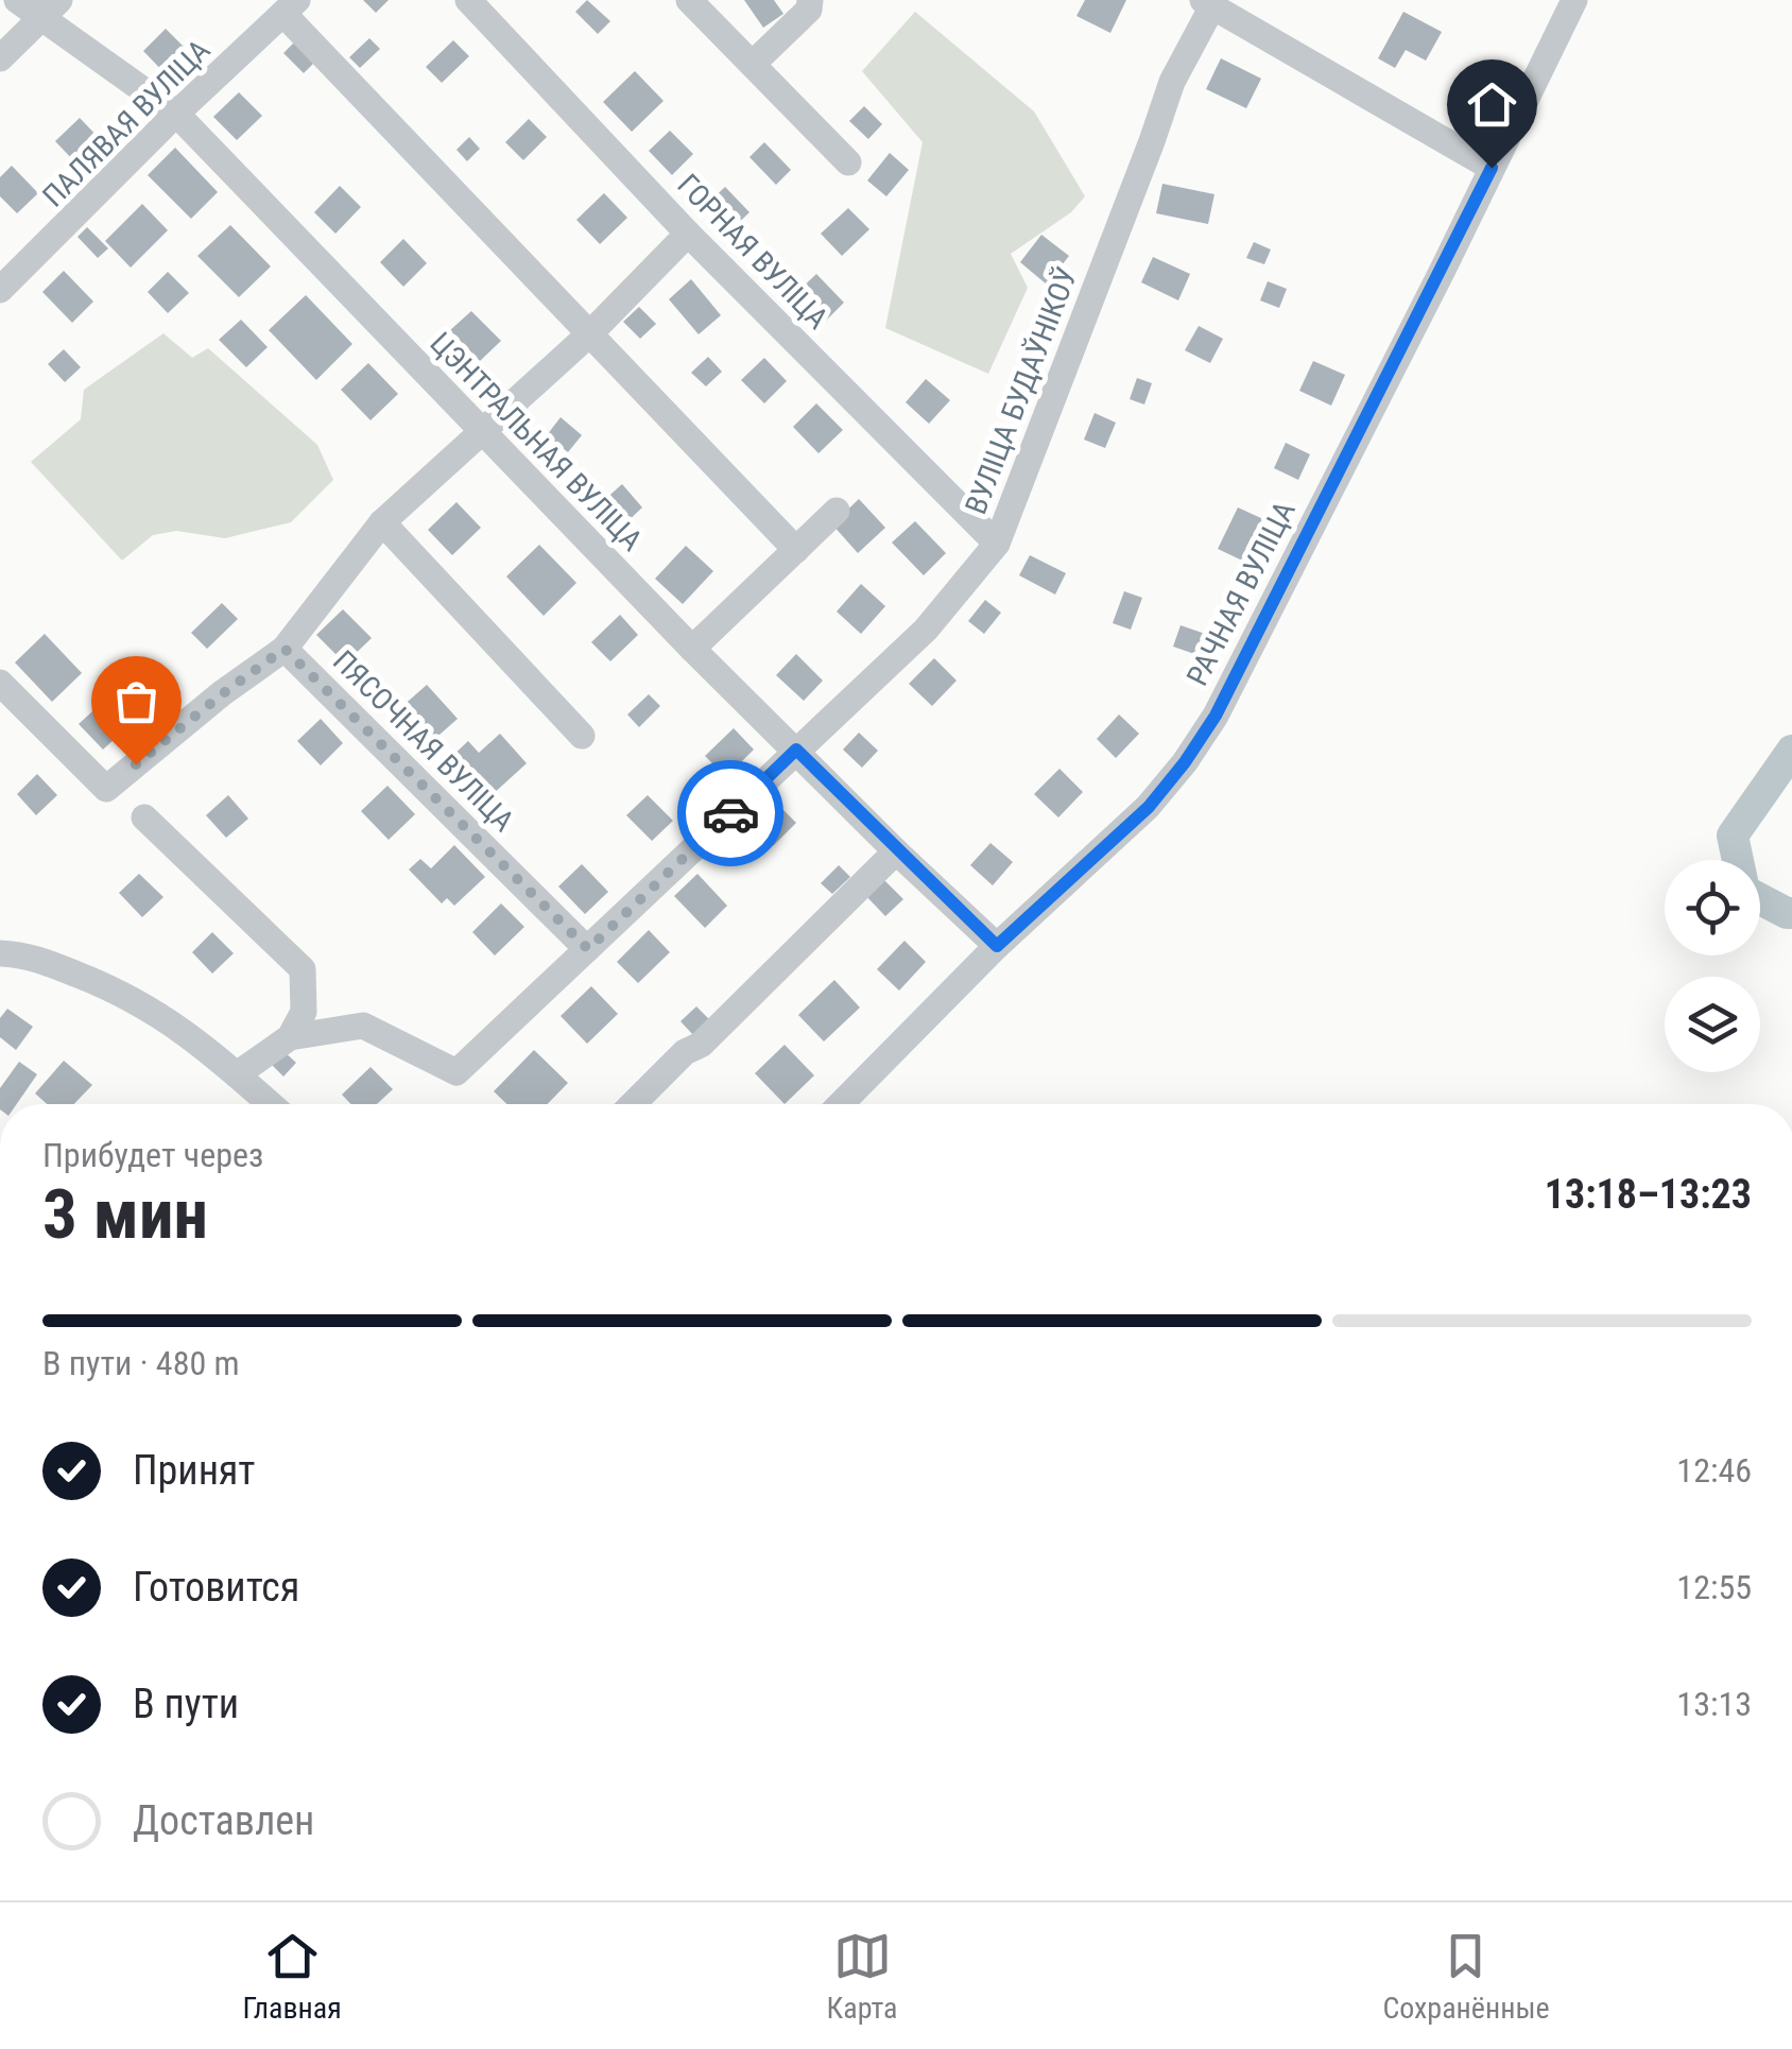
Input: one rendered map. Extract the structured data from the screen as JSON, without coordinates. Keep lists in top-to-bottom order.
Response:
{
  "streets": {
    "street": [
      "ПАЛЯВАЯ ВУЛІЦА",
      "ГОРНАЯ ВУЛІЦА",
      "ВУЛІЦА БУДАЎНІКОЎ",
      "ЦЭНТРАЛЬНАЯ ВУЛІЦА",
      "РАЧНАЯ ВУЛІЦА",
      "ПЯСОЧНАЯ ВУЛІЦА"
    ]
  },
  "crossings": [
    ["ПАЛЯВАЯ ВУЛІЦА", "ЦЭНТРАЛЬНАЯ ВУЛІЦА"],
    ["ГОРНАЯ ВУЛІЦА", "ВУЛІЦА БУДАЎНІКОЎ"],
    ["ВУЛІЦА БУДАЎНІКОЎ", "ЦЭНТРАЛЬНАЯ ВУЛІЦА"],
    ["ВУЛІЦА БУДАЎНІКОЎ", "ПЯСОЧНАЯ ВУЛІЦА"],
    ["ЦЭНТРАЛЬНАЯ ВУЛІЦА", "РАЧНАЯ ВУЛІЦА"]
  ],
  "page": {
    "heading": ["3 мин", "Прибудет через", "13:18–13:23"],
    "bar": "В пути · 480 m",
    "list": [
      ["Принят", "12:46"],
      ["Готовится", "12:55"],
      ["В пути", "13:13"],
      "Доставлен"
    ],
    "tabs": ["Главная", "Карта", "Сохранённые"]
  }
}
